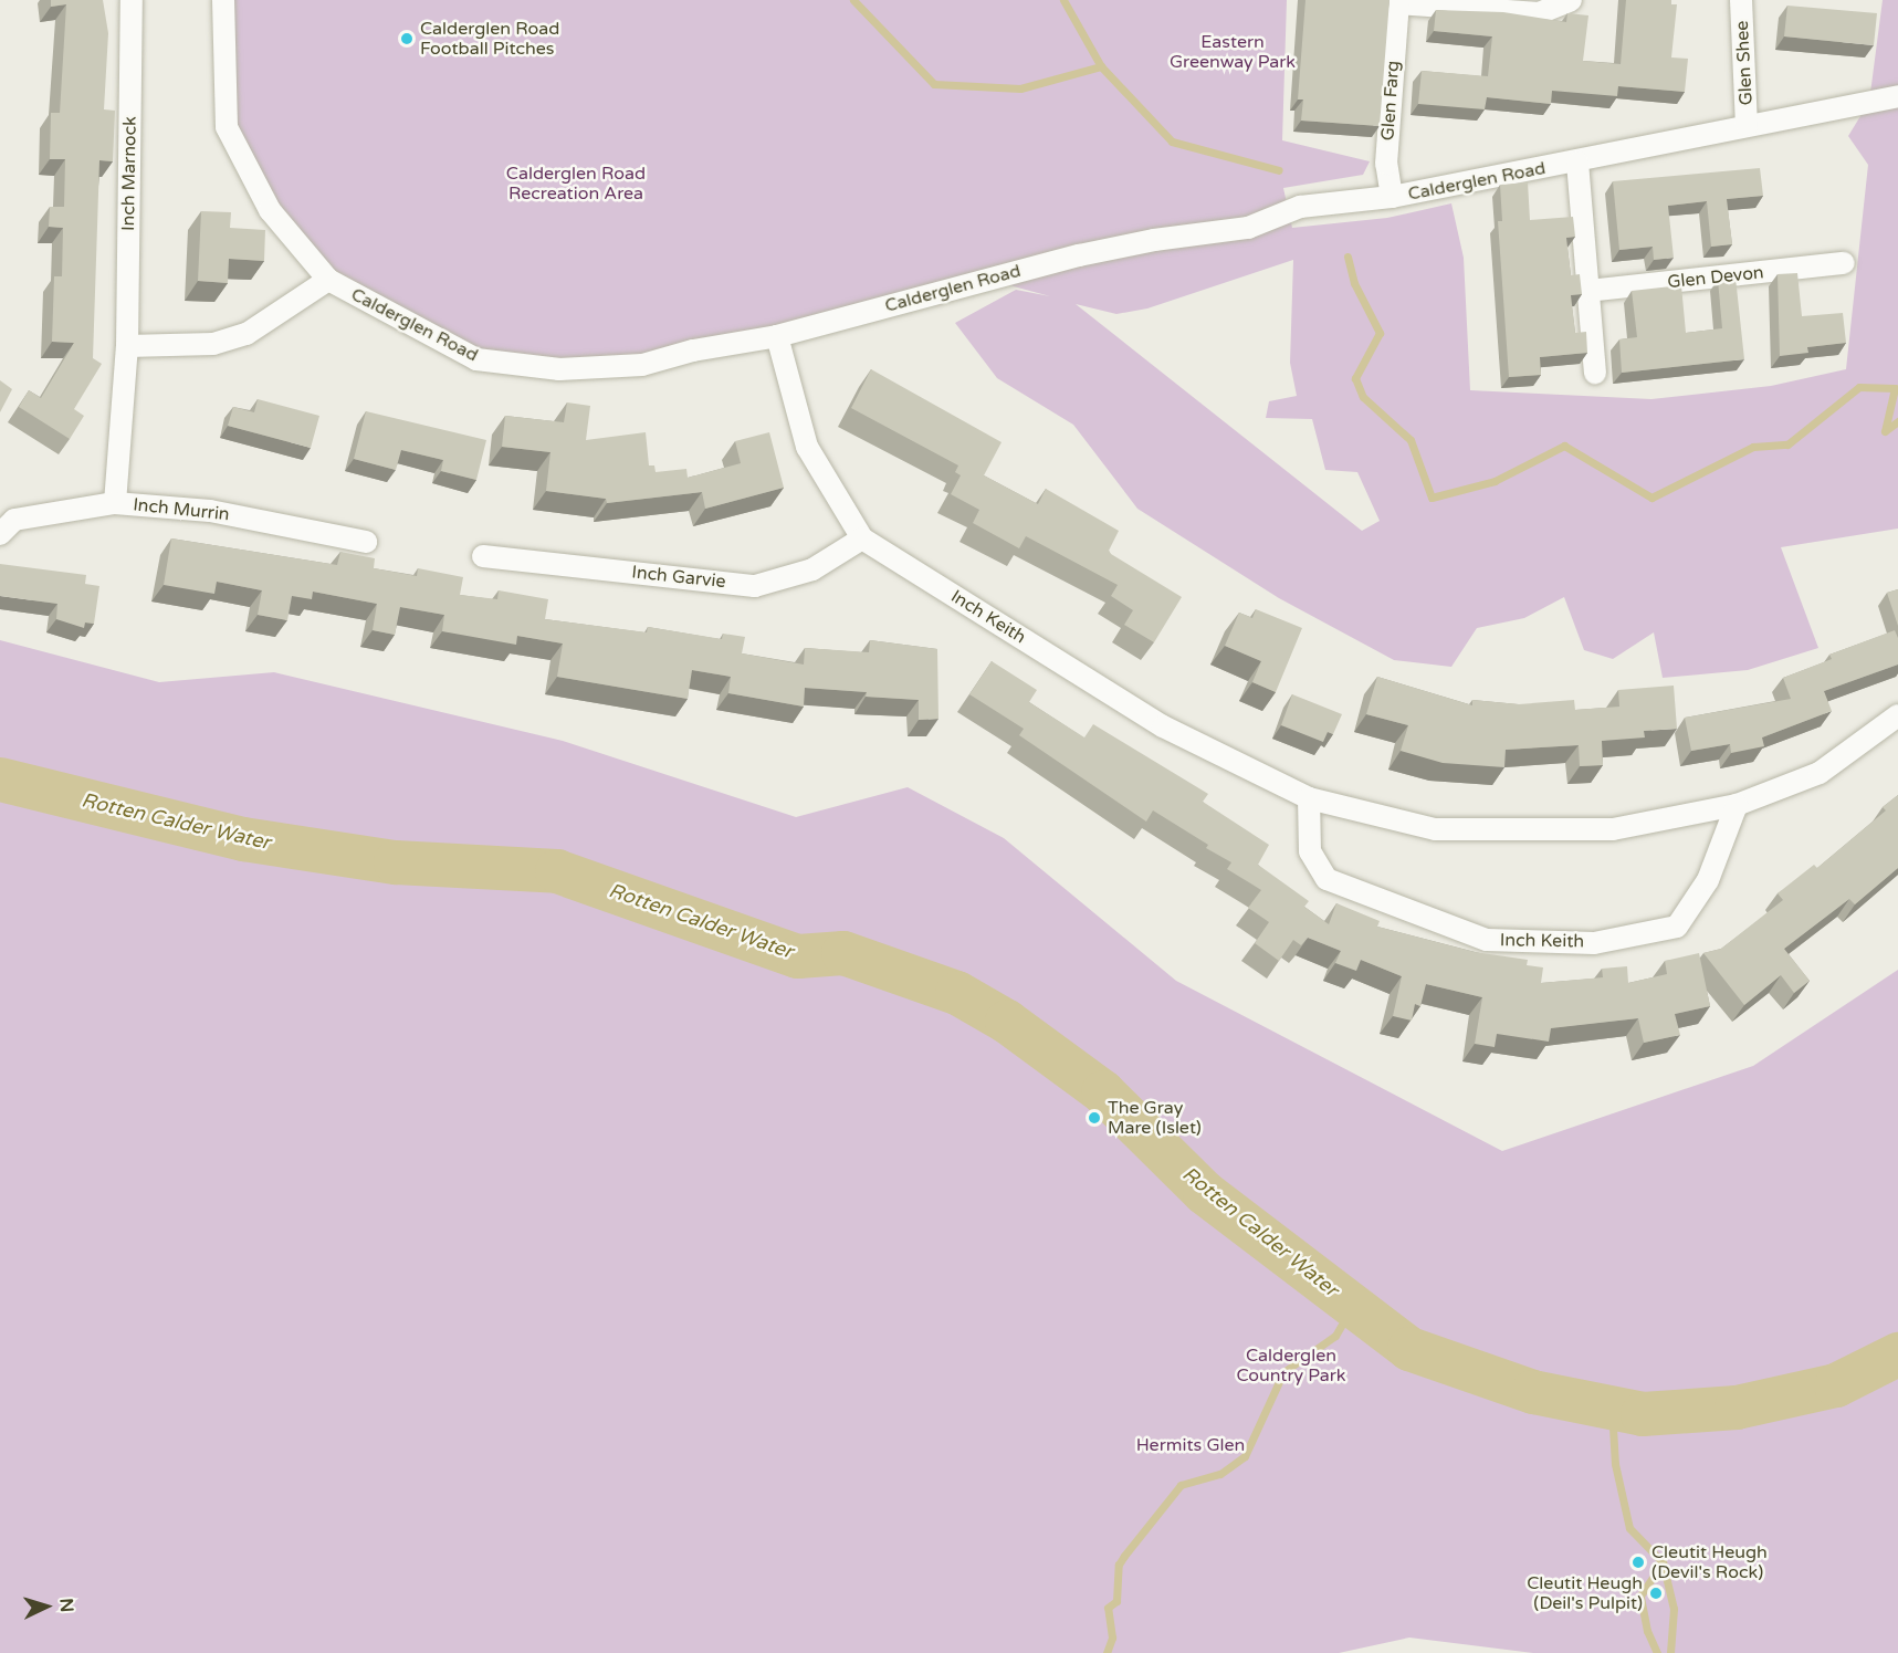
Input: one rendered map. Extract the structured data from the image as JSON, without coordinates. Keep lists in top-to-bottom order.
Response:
{
  "streets": {
    "street": [
      "Glen Shee",
      "Glen Farg",
      "Inch Marnock",
      "Calderglen Road",
      "Glen Devon",
      "Inch Murrin",
      "Inch Garvie",
      "Inch Keith"
    ]
  },
  "crossings": [
    ["Glen Shee", "Calderglen Road"],
    ["Glen Farg", "Calderglen Road"],
    ["Inch Marnock", "Inch Murrin"],
    ["Calderglen Road", "Inch Keith"],
    ["Inch Garvie", "Inch Keith"]
  ],
  "water": ["Rotten Calder Water"],
  "parks": [
    "Eastern Greenway Park",
    "Calderglen Road Recreation Area",
    "Calderglen Country Park",
    "Hermits Glen"
  ],
  "places": [
    "Calderglen Road Football Pitches",
    "The Gray Mare (Islet)",
    "Cleutit Heugh (Devil's Rock)",
    "Cleutit Heugh (Deil's Pulpit)"
  ],
  "north": "right"
}
